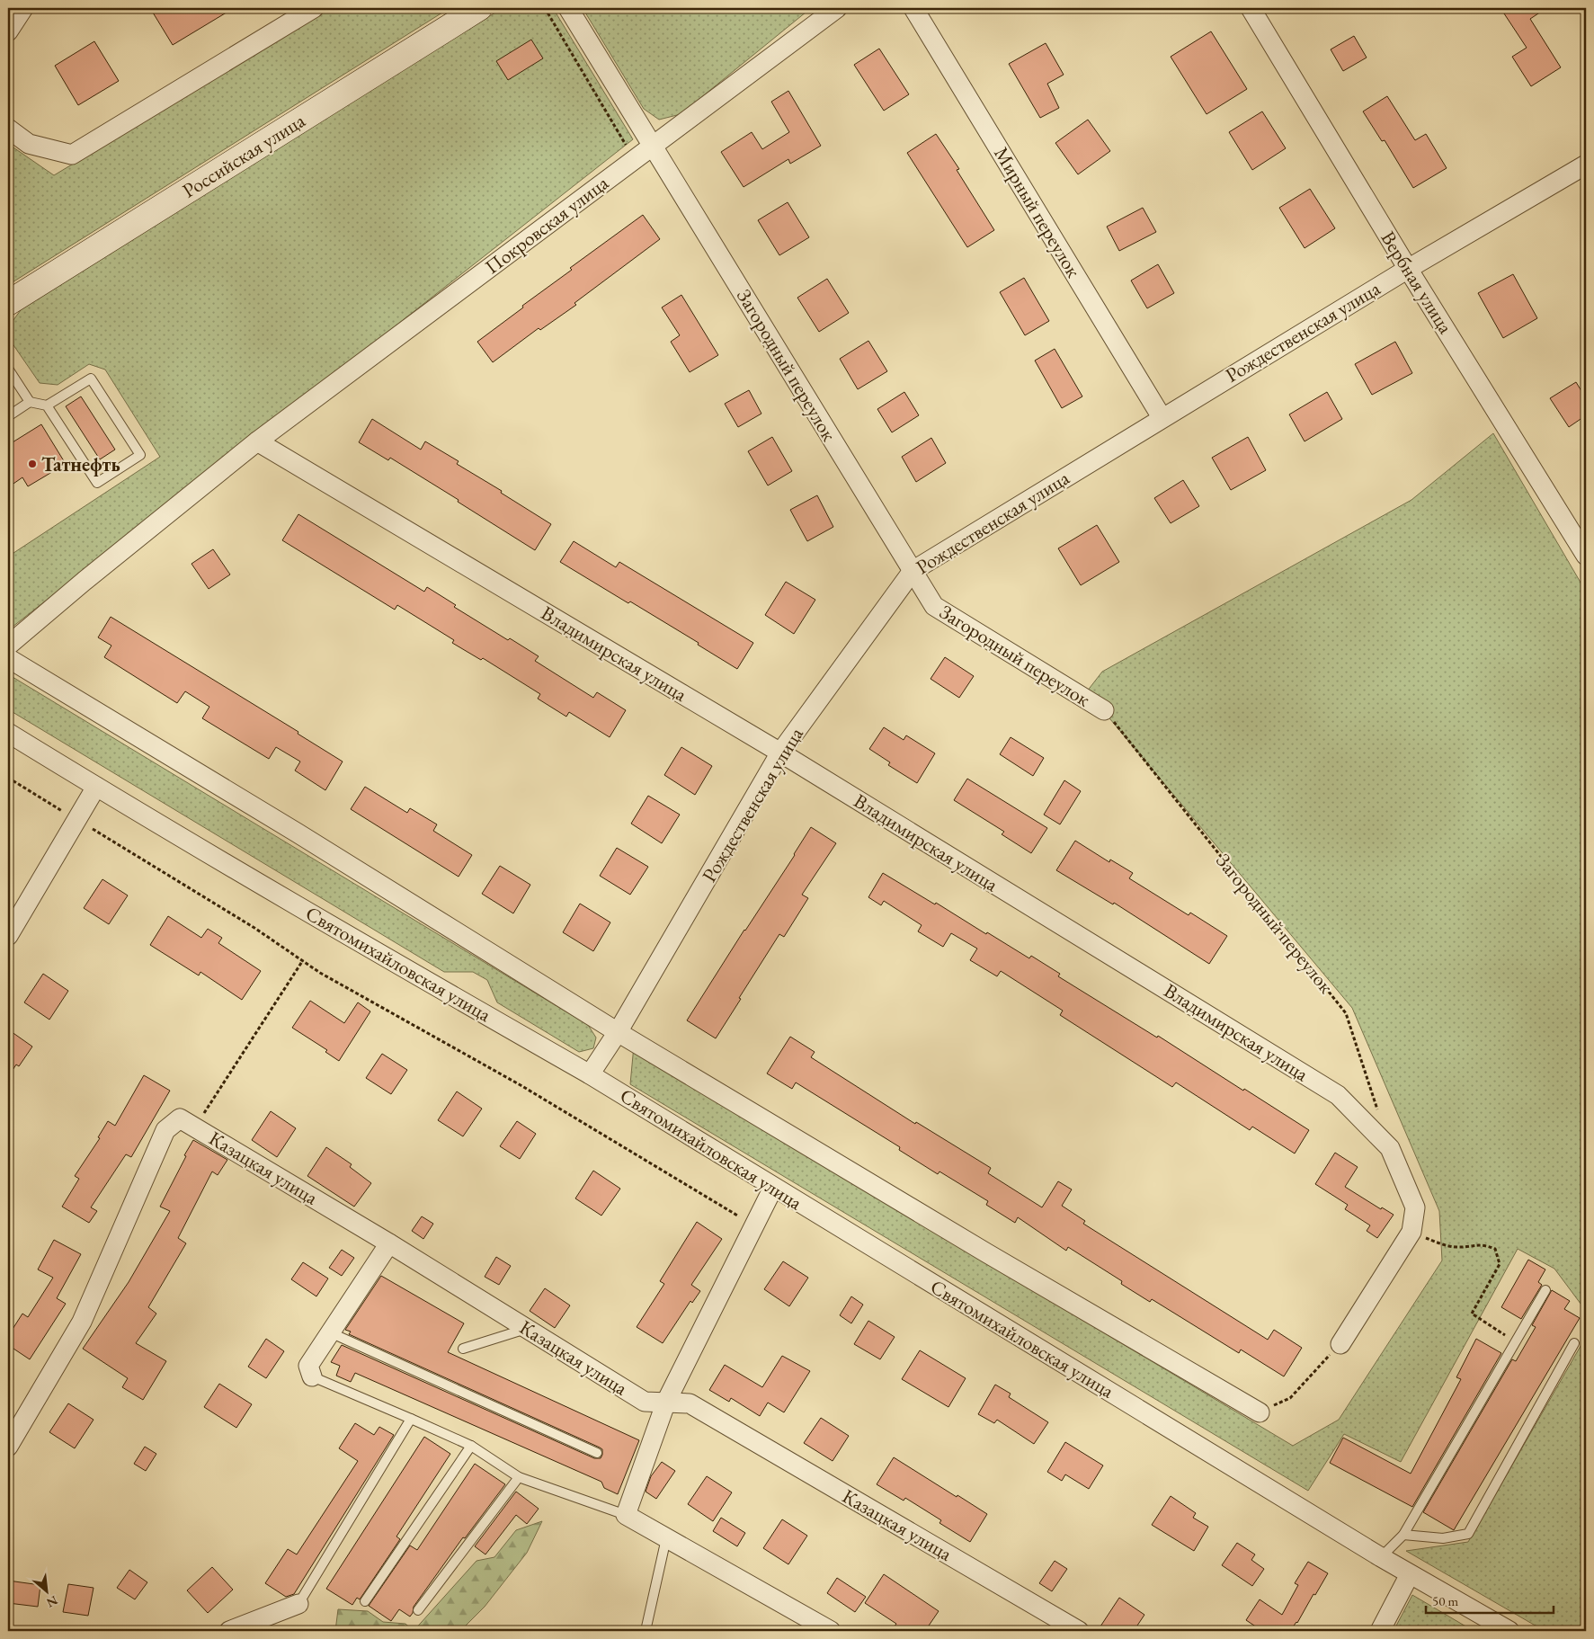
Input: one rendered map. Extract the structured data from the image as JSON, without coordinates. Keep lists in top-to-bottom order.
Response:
{
  "streets": {
    "main road": ["Российская улица"],
    "street": [
      "Мирный переулок",
      "Покровская улица",
      "Вербная улица",
      "Рождественская улица",
      "Загородный переулок",
      "Владимирская улица",
      "Святомихайловская улица",
      "Казацкая улица"
    ]
  },
  "crossings": [
    ["Мирный переулок", "Рождественская улица"],
    ["Покровская улица", "Загородный переулок"],
    ["Покровская улица", "Владимирская улица"],
    ["Вербная улица", "Рождественская улица"],
    ["Рождественская улица", "Загородный переулок"],
    ["Рождественская улица", "Владимирская улица"],
    ["Рождественская улица", "Святомихайловская улица"]
  ],
  "places": ["Татнефть"],
  "scale_bar": "50 m",
  "north": "bottom right"
}
